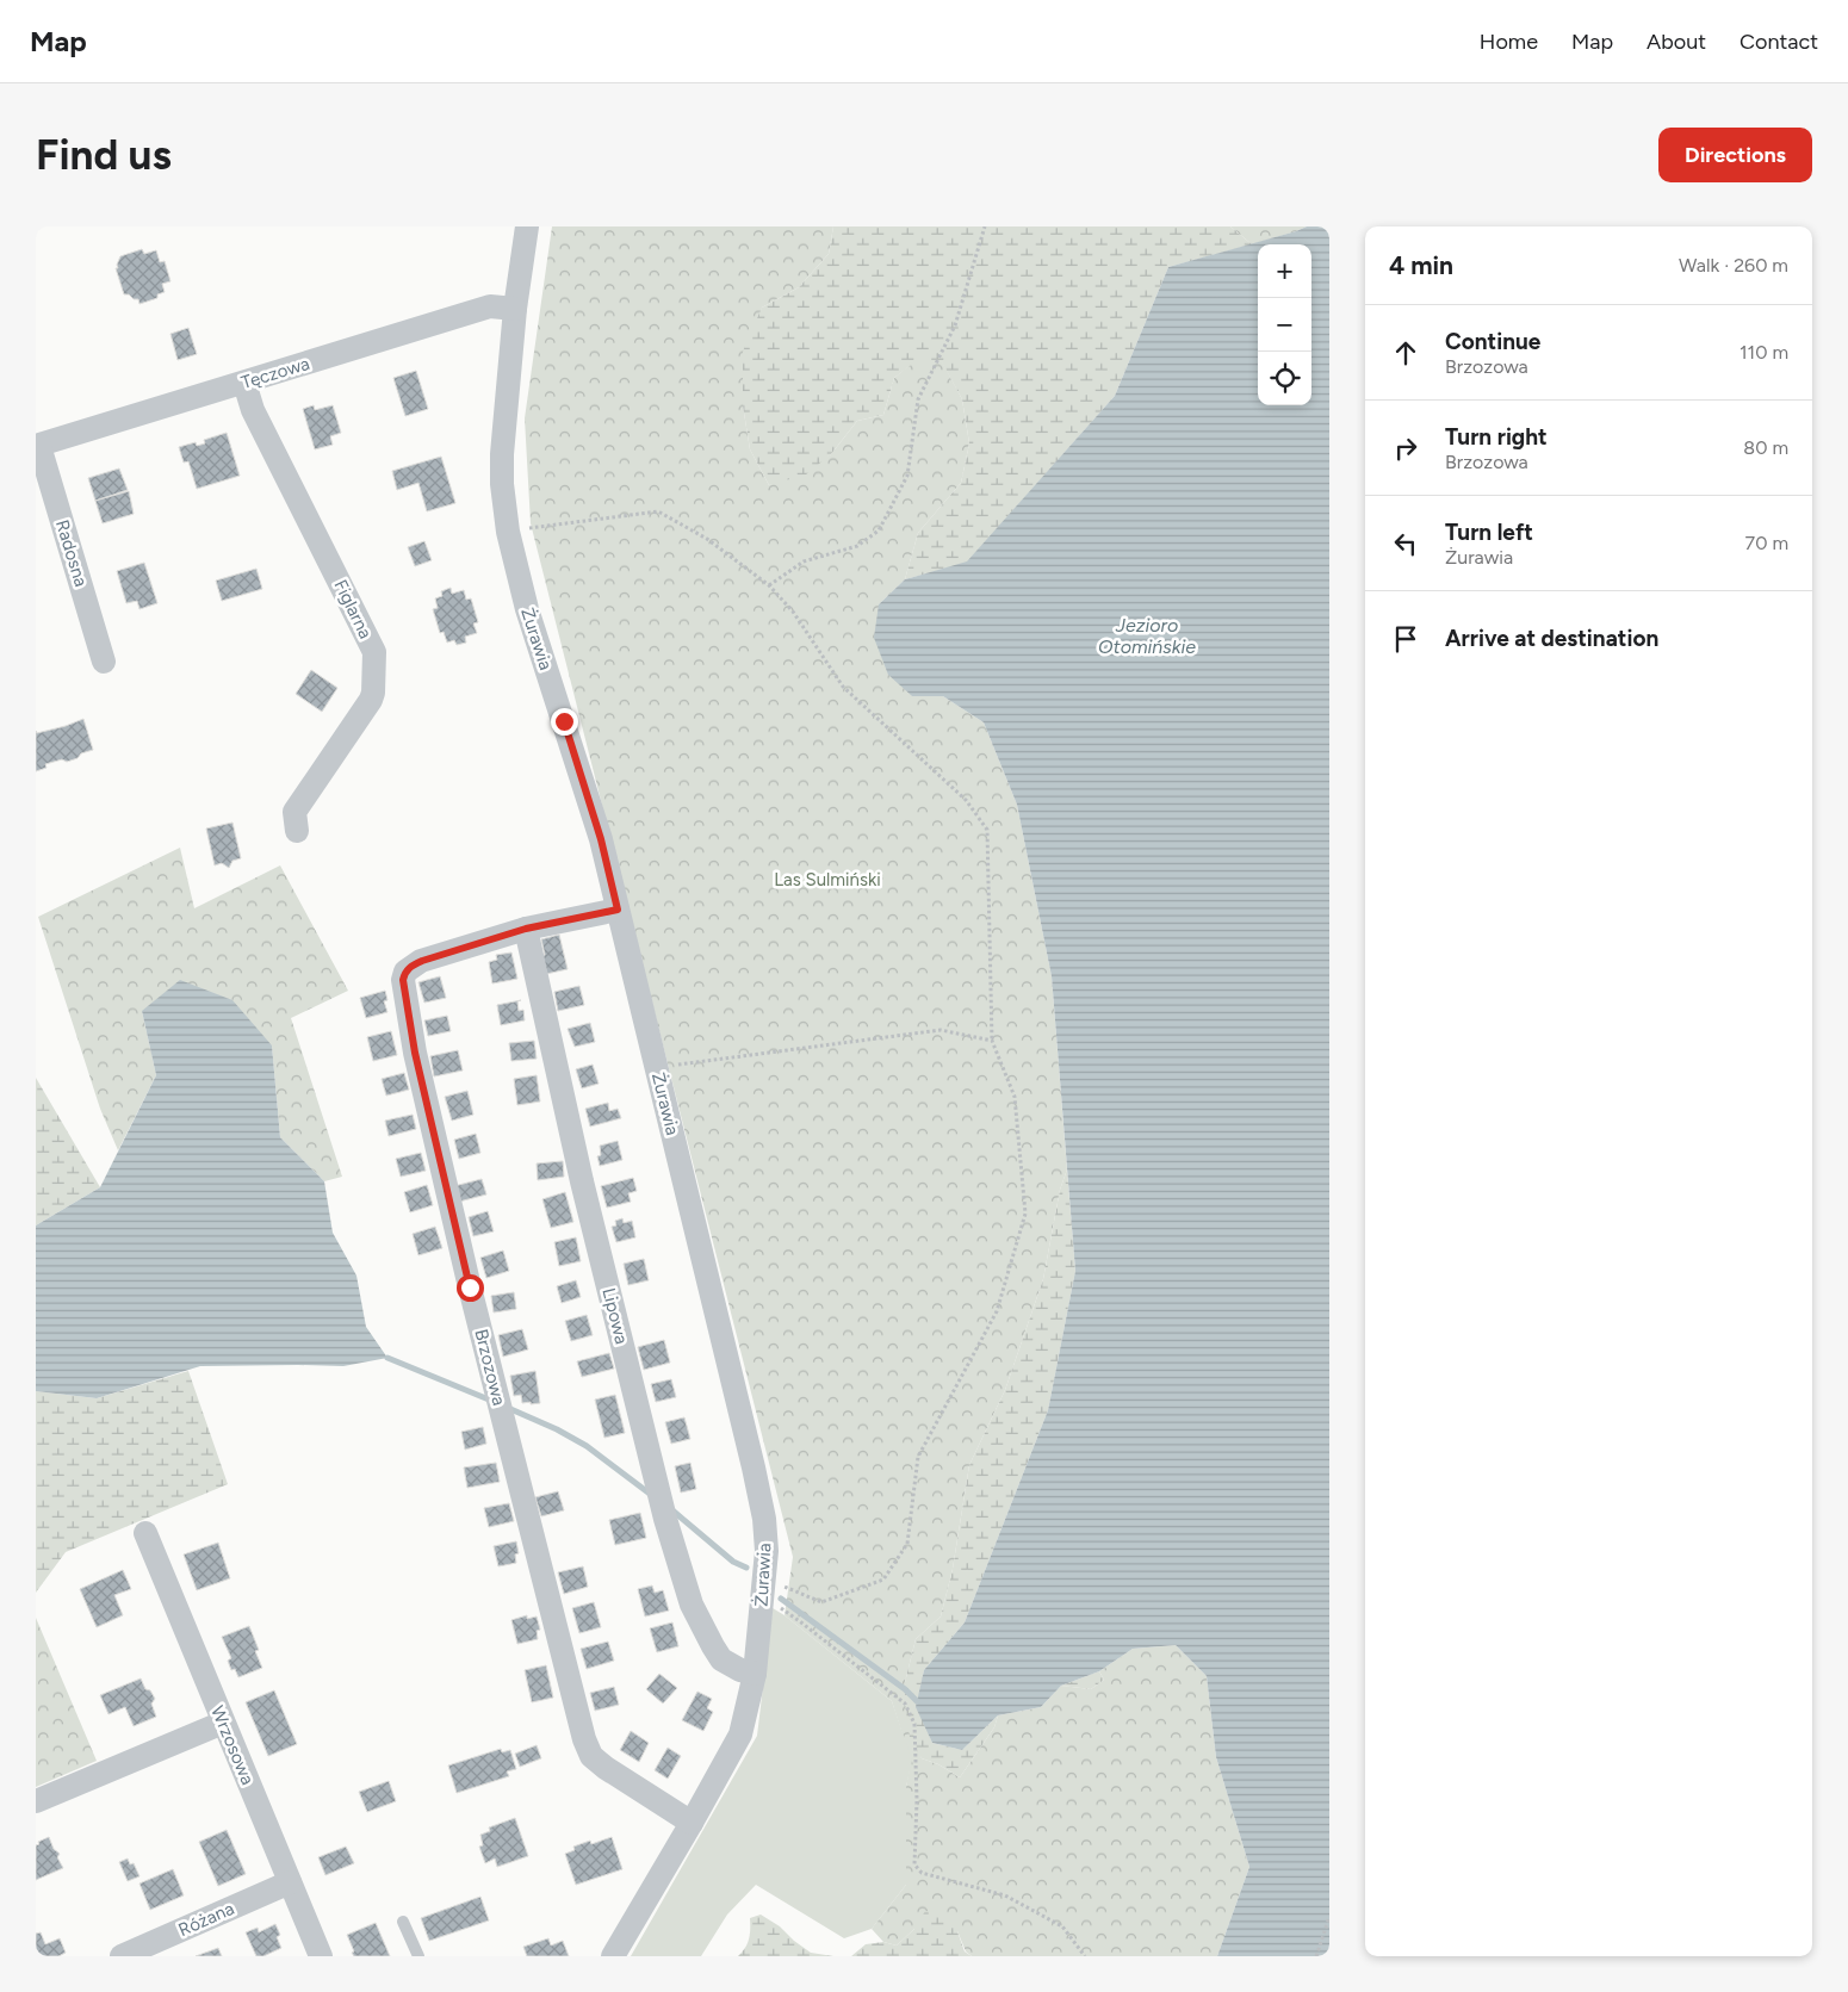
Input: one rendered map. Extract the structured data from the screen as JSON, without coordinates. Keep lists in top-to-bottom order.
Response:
{
  "streets": {
    "street": [
      "Tęczowa",
      "Radosna",
      "Figlarna",
      "Żurawia",
      "Lipowa",
      "Brzozowa",
      "Wrzosowa",
      "Różana"
    ]
  },
  "crossings": [
    ["Tęczowa", "Radosna"],
    ["Tęczowa", "Figlarna"],
    ["Tęczowa", "Żurawia"],
    ["Żurawia", "Lipowa"],
    ["Żurawia", "Brzozowa"],
    ["Lipowa", "Brzozowa"],
    ["Wrzosowa", "Różana"]
  ],
  "water": ["Jezioro Otomińskie"],
  "parks": ["Las Sulmiński"],
  "page": {
    "header": "Map",
    "nav": [
      "Home",
      "Map",
      "About",
      "Contact"
    ],
    "buttons": "Directions",
    "title": "Find us",
    "heading": ["4 min", "Walk · 260 m"],
    "map_buttons": ["+", "−"],
    "list": [
      ["Continue", "Brzozowa", "110 m"],
      ["Turn right", "Brzozowa", "80 m"],
      ["Turn left", "Żurawia", "70 m"],
      "Arrive at destination"
    ]
  }
}
